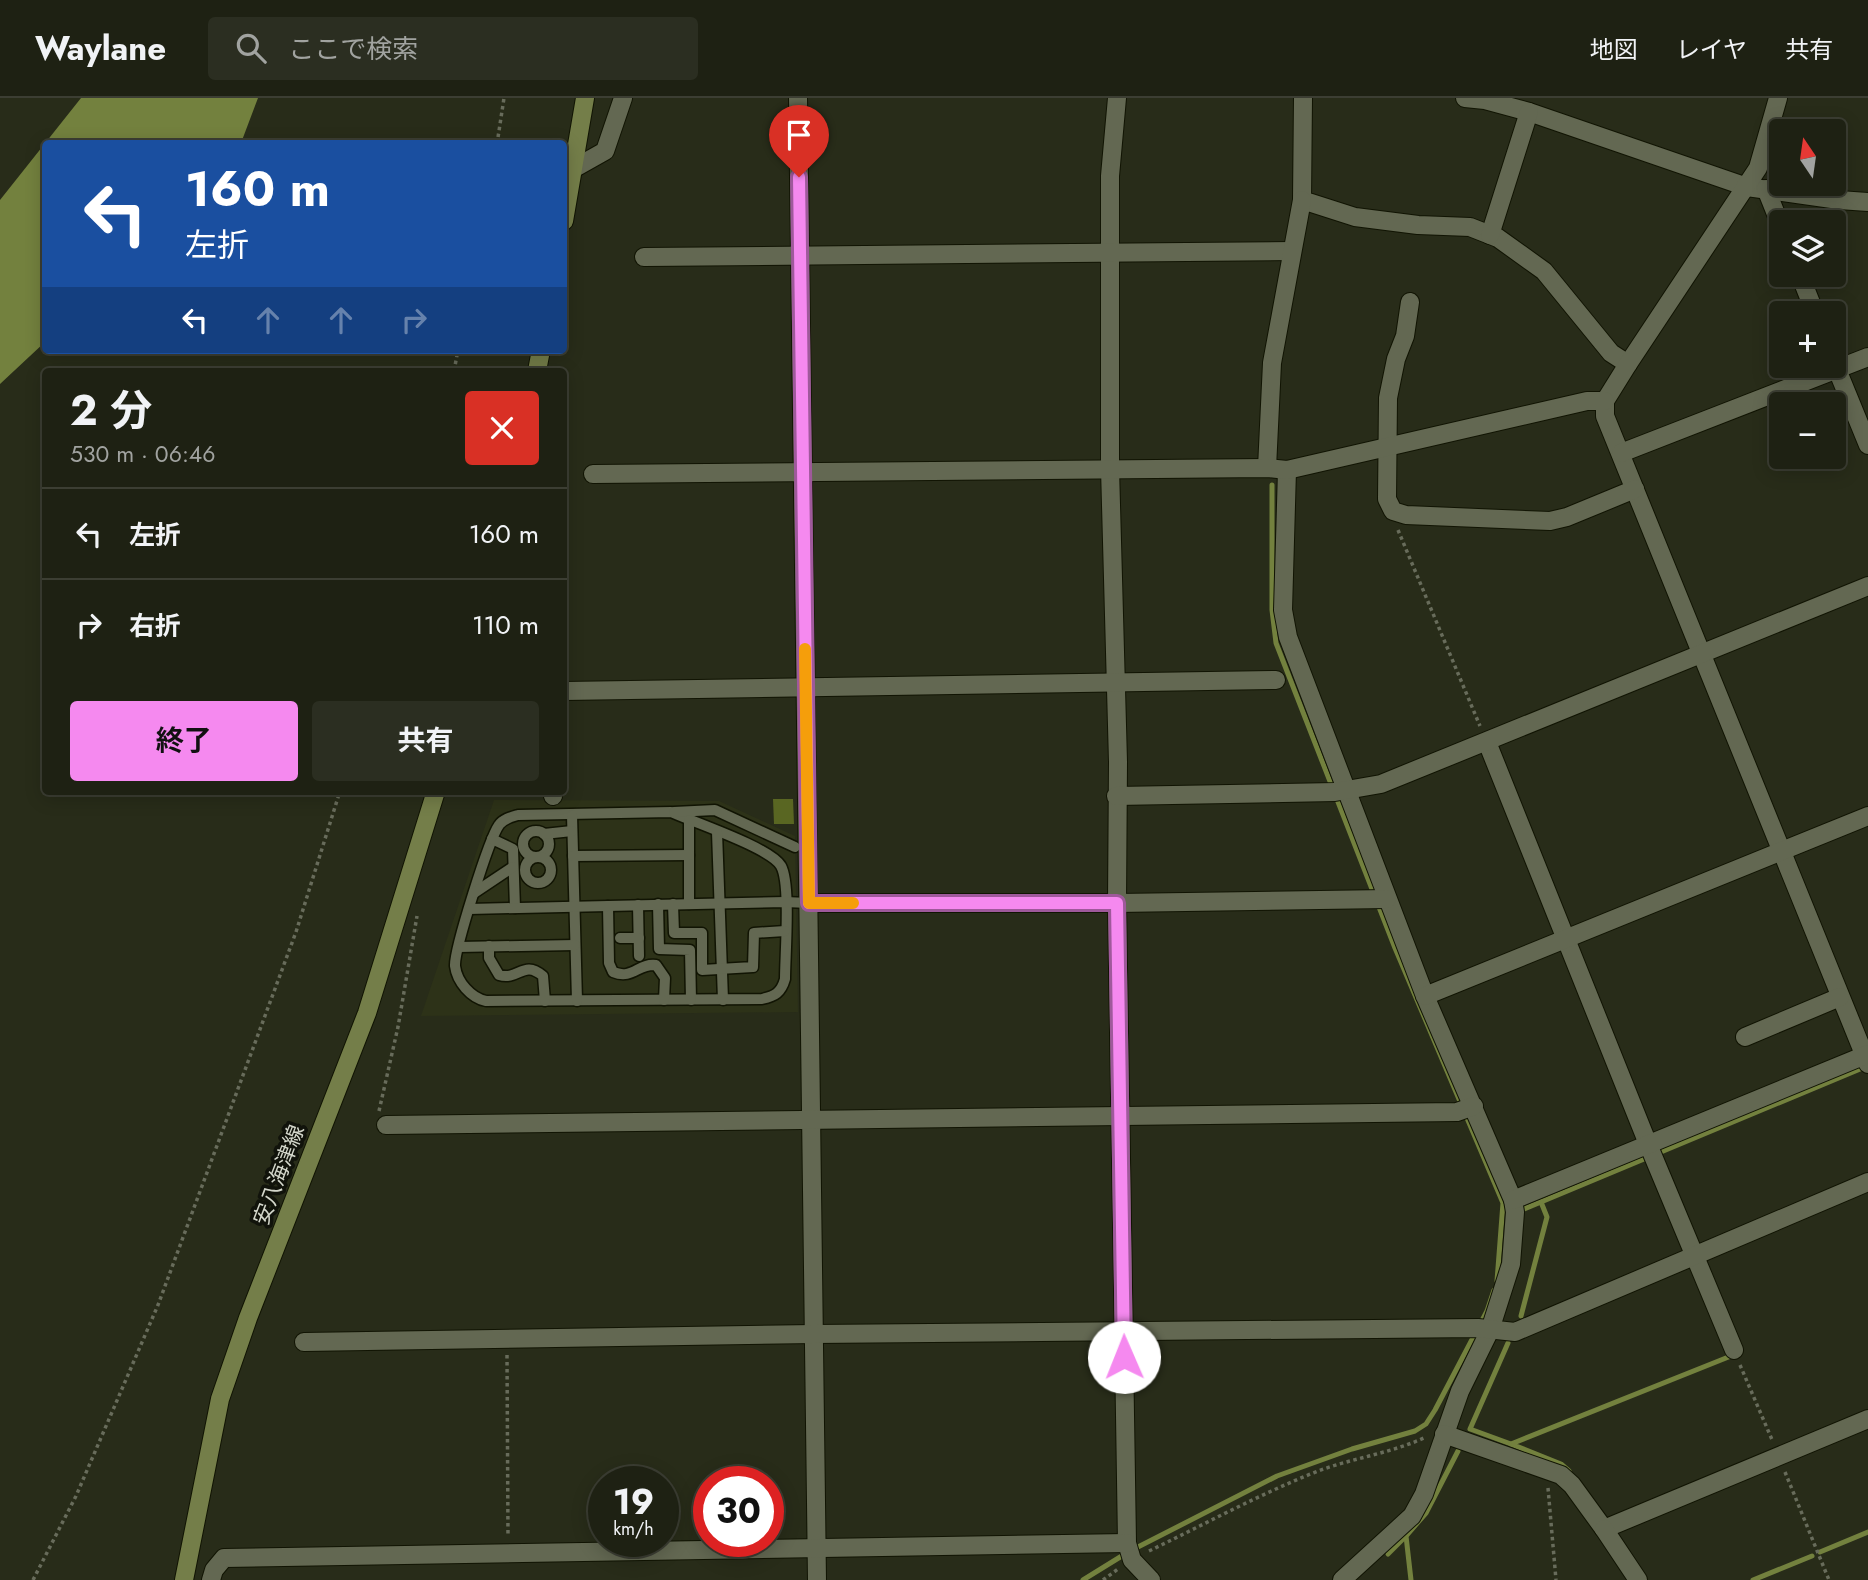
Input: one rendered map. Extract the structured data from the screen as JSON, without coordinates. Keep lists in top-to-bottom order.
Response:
{
  "streets": {
    "main road": ["安八海津線"]
  },
  "north": "top",
  "page": {
    "header": "Waylane",
    "search": "ここで検索",
    "nav": ["地図", "レイヤ", "共有"],
    "map_buttons": ["+", "−"],
    "turn": ["160 m", "左折"],
    "heading": ["2 分", "530 m · 06:46"],
    "list": [
      {
        "name": "左折",
        "value": "160 m"
      },
      {
        "name": "右折",
        "value": "110 m"
      }
    ],
    "buttons": ["終了", "共有"],
    "speed": "19 km/h",
    "limit": "30"
  }
}
